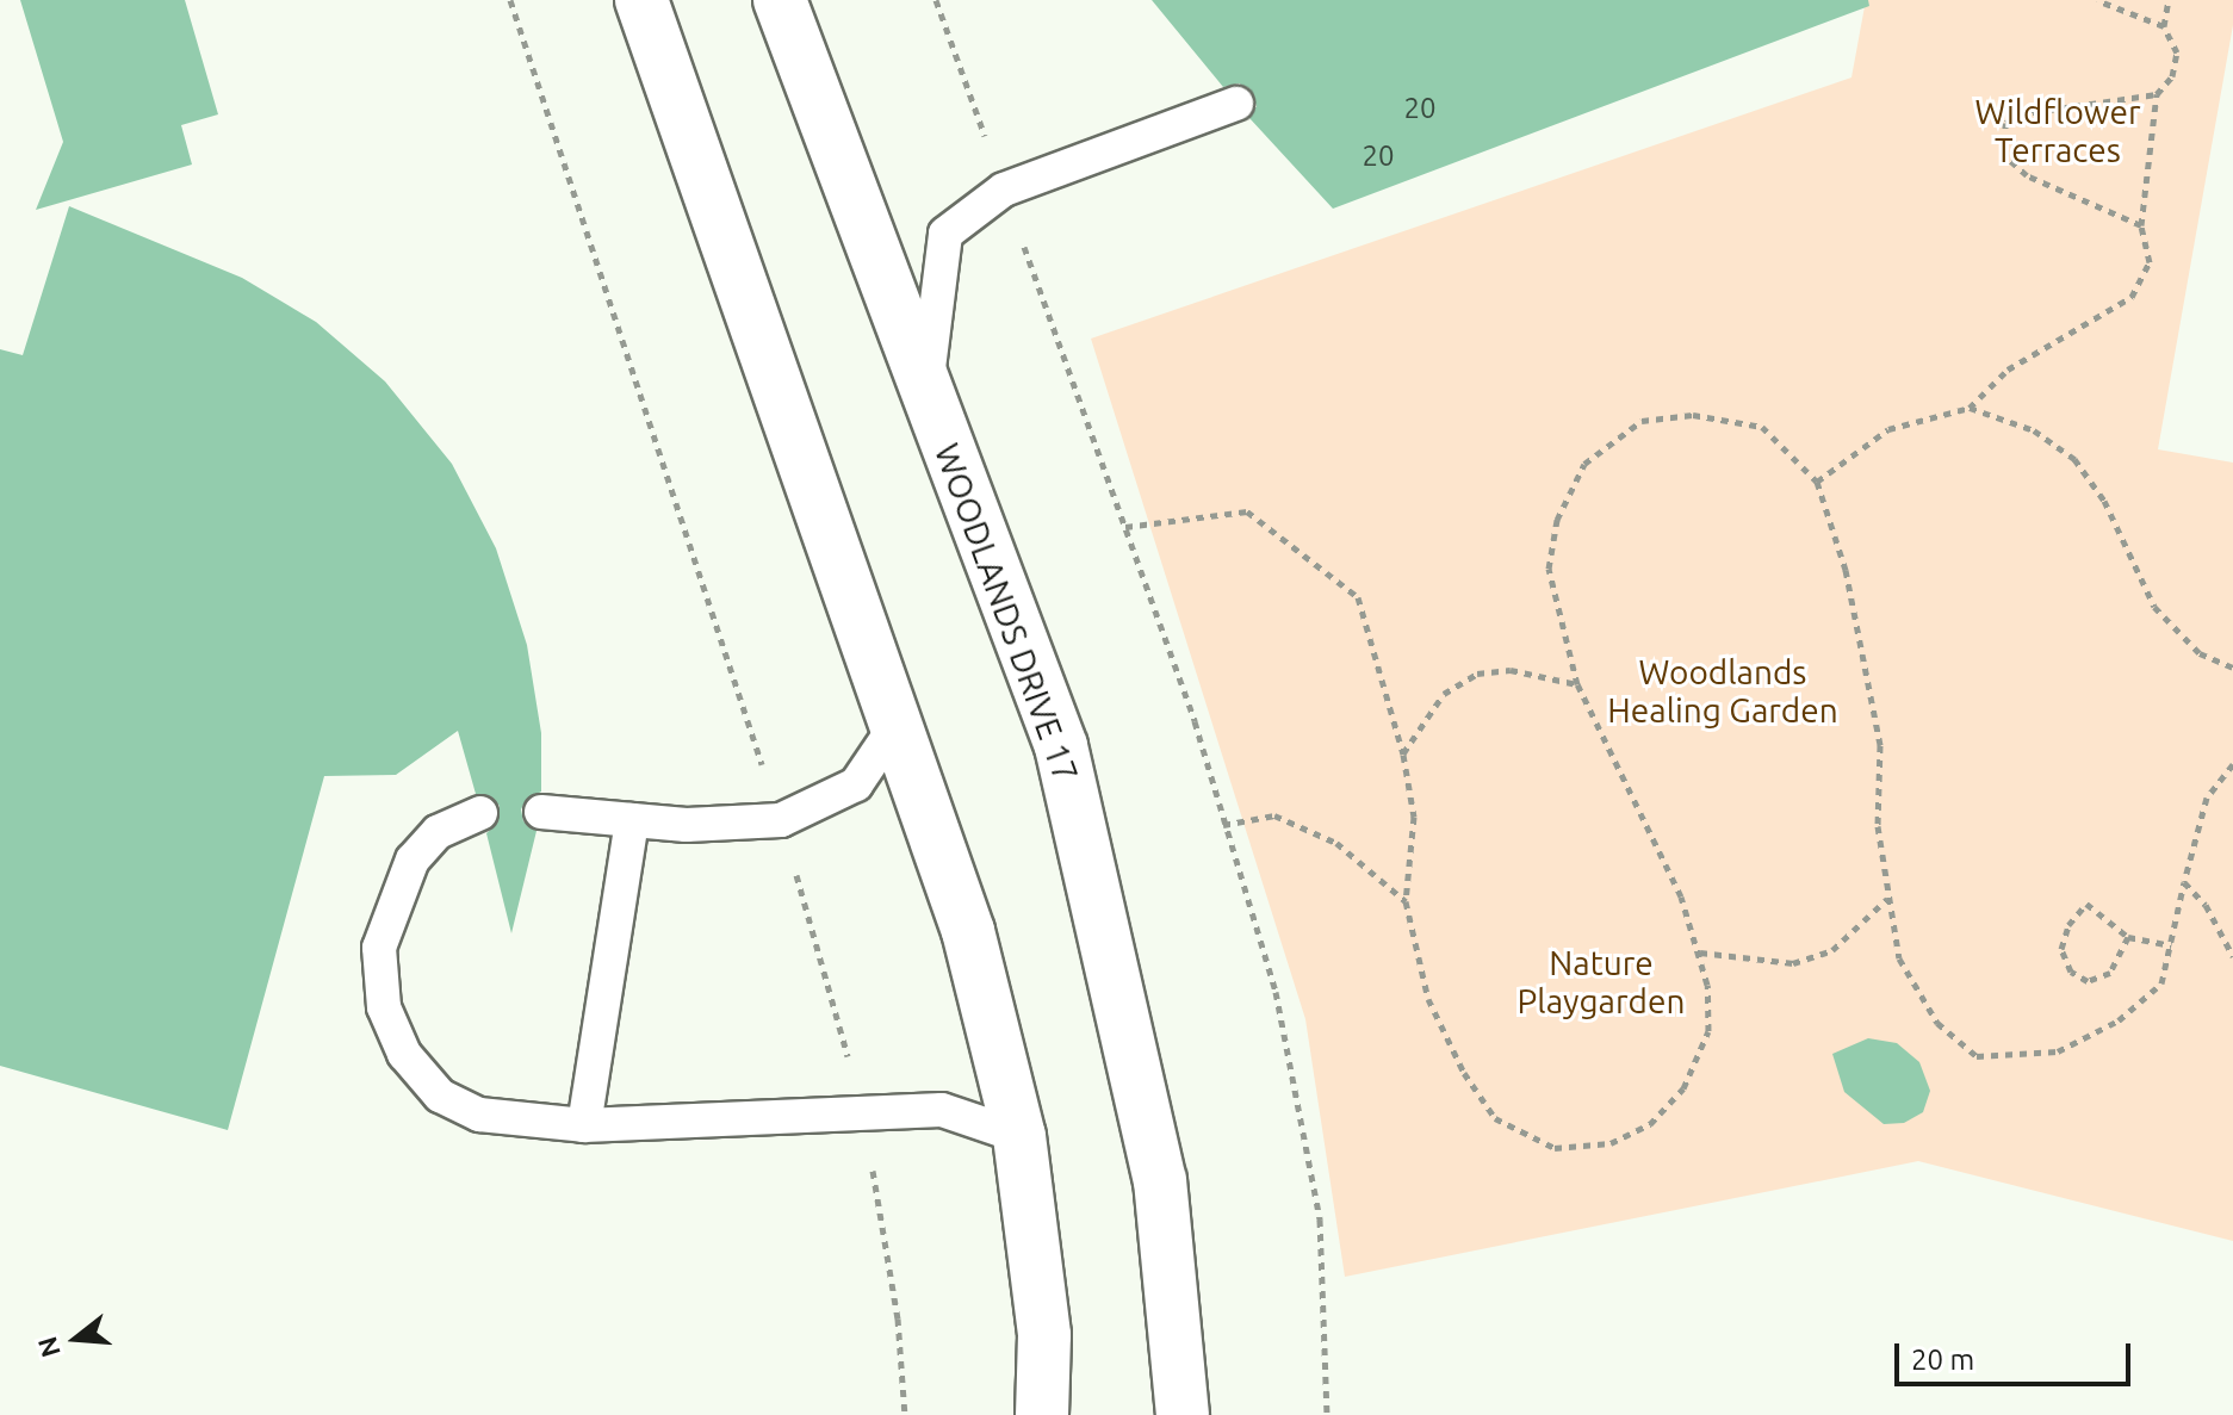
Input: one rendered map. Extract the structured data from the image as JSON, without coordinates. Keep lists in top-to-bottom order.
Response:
{
  "streets": {
    "street": ["WOODLANDS DRIVE 17"]
  },
  "parks": ["Wildflower Terraces", "Woodlands Healing Garden", "Nature Playgarden"],
  "house_numbers": ["20", "20"],
  "scale_bar": "20 m",
  "north": "left"
}
